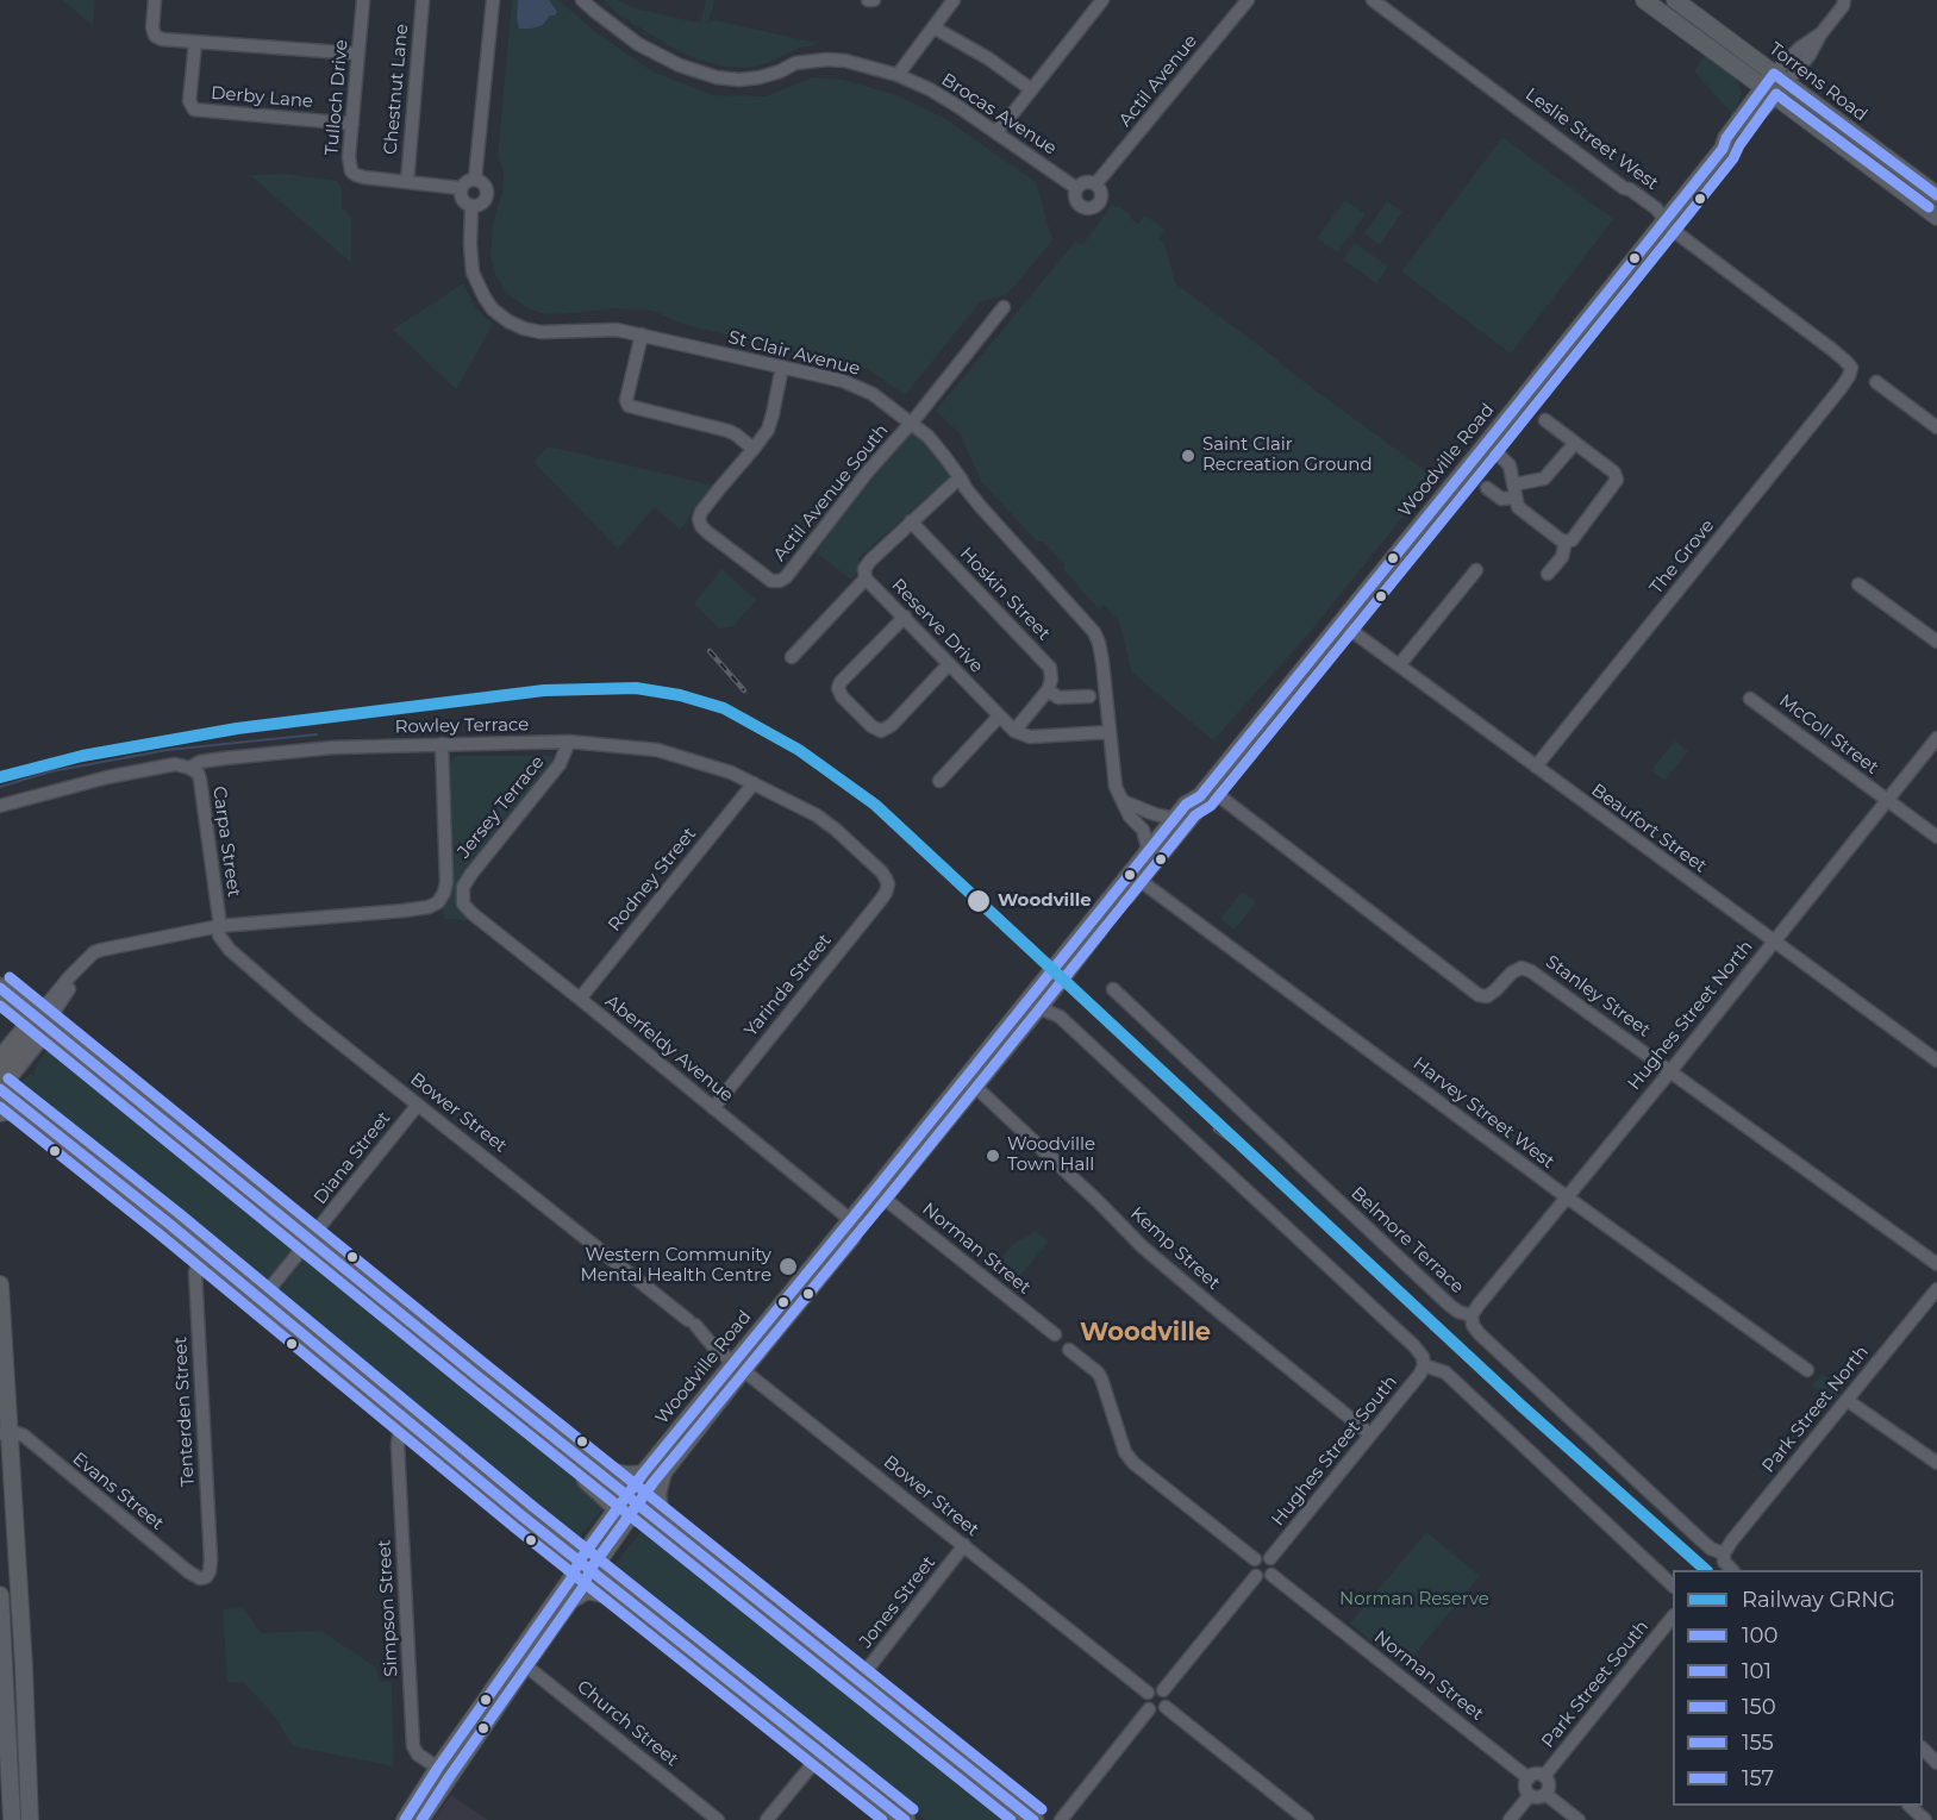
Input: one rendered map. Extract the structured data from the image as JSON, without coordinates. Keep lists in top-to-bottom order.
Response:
{
  "streets": {
    "main road": ["Torrens Road", "Woodville Road"],
    "street": [
      "Actil Avenue",
      "Chestnut Lane",
      "Derby Lane",
      "Tulloch Drive",
      "Brocas Avenue",
      "Leslie Street West",
      "St Clair Avenue",
      "Actil Avenue South",
      "The Grove",
      "Hoskin Street",
      "Reserve Drive",
      "Rowley Terrace",
      "McColl Street",
      "Jersey Terrace",
      "Beaufort Street",
      "Carpa Street",
      "Rodney Street",
      "Yarinda Street",
      "Stanley Street",
      "Hughes Street North",
      "Aberfeldy Avenue",
      "Bower Street",
      "Harvey Street West",
      "Diana Street",
      "Belmore Terrace",
      "Norman Street",
      "Kemp Street",
      "Park Street North",
      "Tenterden Street",
      "Hughes Street South",
      "Evans Street",
      "Jones Street",
      "Simpson Street",
      "Park Street South",
      "Church Street"
    ]
  },
  "crossings": [
    ["Actil Avenue", "Brocas Avenue"],
    ["Torrens Road", "Woodville Road"],
    ["Chestnut Lane", "Tulloch Drive"],
    ["Derby Lane", "Tulloch Drive"],
    ["Tulloch Drive", "St Clair Avenue"],
    ["Leslie Street West", "Woodville Road"],
    ["Leslie Street West", "The Grove"],
    ["St Clair Avenue", "Woodville Road"],
    ["St Clair Avenue", "Actil Avenue South"],
    ["St Clair Avenue", "Reserve Drive"],
    ["Woodville Road", "Beaufort Street"],
    ["Woodville Road", "Stanley Street"],
    ["Woodville Road", "Aberfeldy Avenue"],
    ["Woodville Road", "Bower Street"],
    ["Woodville Road", "Harvey Street West"],
    ["Woodville Road", "Norman Street"],
    ["Woodville Road", "Kemp Street"],
    ["Woodville Road", "Simpson Street"],
    ["Woodville Road", "Church Street"],
    ["The Grove", "Beaufort Street"],
    ["Hoskin Street", "Reserve Drive"],
    ["Rowley Terrace", "Jersey Terrace"],
    ["Rowley Terrace", "Carpa Street"],
    ["Rowley Terrace", "Rodney Street"],
    ["Rowley Terrace", "Yarinda Street"],
    ["McColl Street", "Hughes Street North"],
    ["Jersey Terrace", "Aberfeldy Avenue"],
    ["Beaufort Street", "Hughes Street North"],
    ["Carpa Street", "Bower Street"],
    ["Rodney Street", "Aberfeldy Avenue"],
    ["Yarinda Street", "Aberfeldy Avenue"],
    ["Stanley Street", "Hughes Street North"],
    ["Hughes Street North", "Harvey Street West"],
    ["Hughes Street North", "Belmore Terrace"],
    ["Bower Street", "Diana Street"],
    ["Bower Street", "Jones Street"],
    ["Belmore Terrace", "Park Street North"],
    ["Norman Street", "Hughes Street South"],
    ["Norman Street", "Park Street South"],
    ["Kemp Street", "Hughes Street South"],
    ["Tenterden Street", "Evans Street"]
  ],
  "districts": ["Woodville"],
  "parks": ["Norman Reserve"],
  "places": [
    "Saint Clair Recreation Ground",
    "Woodville",
    "Woodville Town Hall",
    "Western Community Mental Health Centre"
  ],
  "lines": [
    "transit line 100",
    "transit line 101",
    "rail line GRNG",
    "transit line 157",
    "transit line 150",
    "transit line 155"
  ],
  "legend": [
    "Railway GRNG",
    "100",
    "101",
    "150",
    "155",
    "157"
  ]
}
